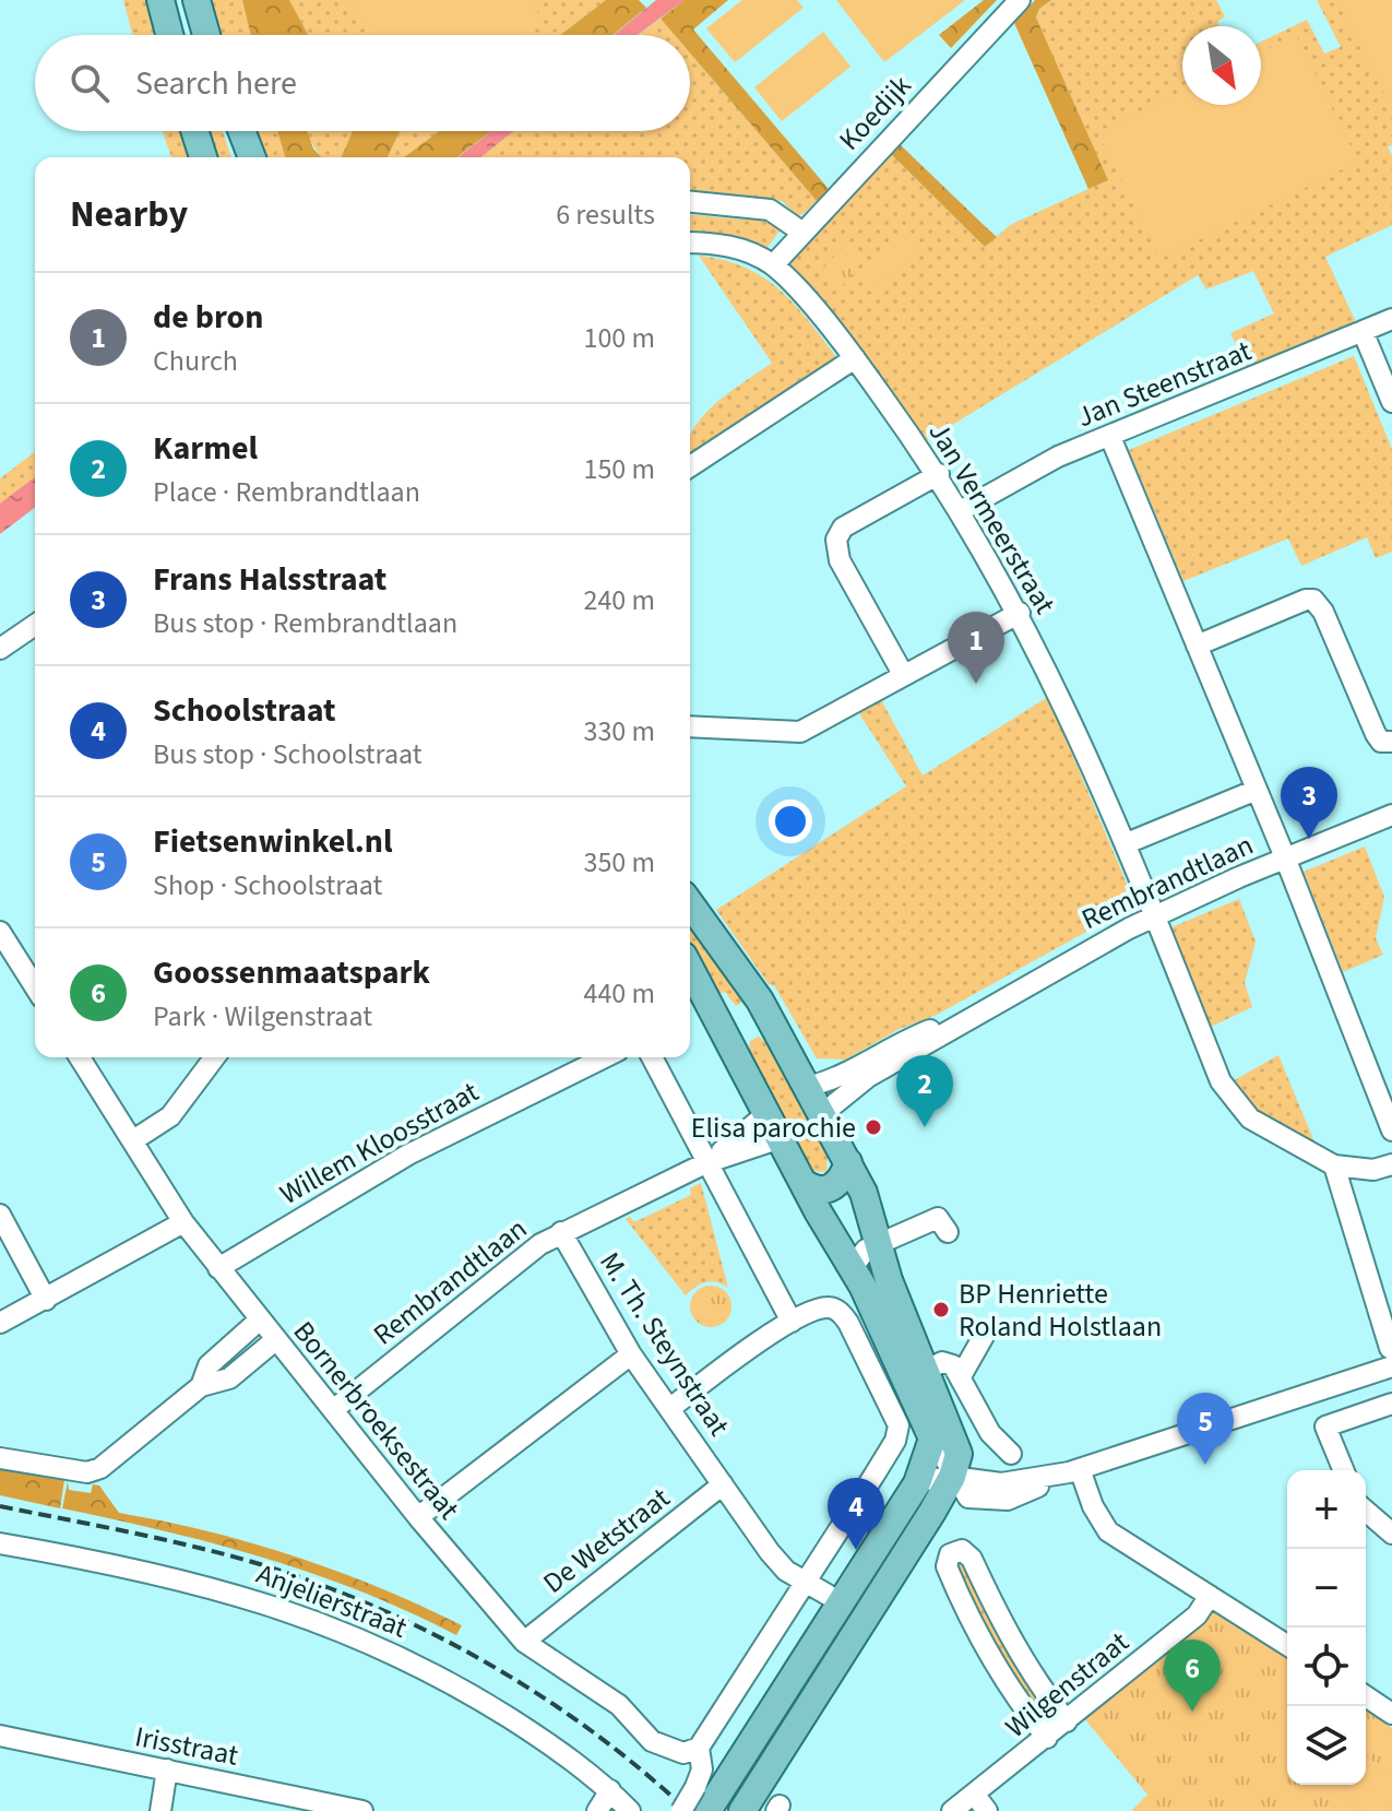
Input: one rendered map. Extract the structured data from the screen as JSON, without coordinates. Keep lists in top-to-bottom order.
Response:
{
  "streets": {
    "street": [
      "Koedijk",
      "Jan Steenstraat",
      "Jan Vermeerstraat",
      "Rembrandtlaan",
      "Willem Kloosstraat",
      "M. Th. Steynstraat",
      "Bornerbroeksestraat",
      "De Wetstraat",
      "Anjelierstraat",
      "Wilgenstraat",
      "Irisstraat"
    ]
  },
  "crossings": [
    ["Koedijk", "Jan Vermeerstraat"],
    ["Jan Steenstraat", "Jan Vermeerstraat"],
    ["Jan Vermeerstraat", "Rembrandtlaan"],
    ["Rembrandtlaan", "M. Th. Steynstraat"],
    ["Rembrandtlaan", "Bornerbroeksestraat"],
    ["Willem Kloosstraat", "Bornerbroeksestraat"],
    ["M. Th. Steynstraat", "De Wetstraat"],
    ["Bornerbroeksestraat", "De Wetstraat"]
  ],
  "places": ["Elisa parochie", "BP Henriette Roland Holstlaan"],
  "north": "bottom right",
  "page": {
    "search": "Search here",
    "heading": ["Nearby", "6 results"],
    "list": [
      {
        "mark": "1",
        "name": "de bron",
        "note": "Church",
        "value": "100 m"
      },
      {
        "mark": "2",
        "name": "Karmel",
        "note": "Place · Rembrandtlaan",
        "value": "150 m"
      },
      {
        "mark": "3",
        "name": "Frans Halsstraat",
        "note": "Bus stop · Rembrandtlaan",
        "value": "240 m"
      },
      {
        "mark": "4",
        "name": "Schoolstraat",
        "note": "Bus stop · Schoolstraat",
        "value": "330 m"
      },
      {
        "mark": "5",
        "name": "Fietsenwinkel.nl",
        "note": "Shop · Schoolstraat",
        "value": "350 m"
      },
      {
        "mark": "6",
        "name": "Goossenmaatspark",
        "note": "Park · Wilgenstraat",
        "value": "440 m"
      }
    ],
    "pins": [
      "1",
      "3",
      "2",
      "5",
      "4",
      "6"
    ],
    "map_buttons": ["+", "−"]
  }
}
